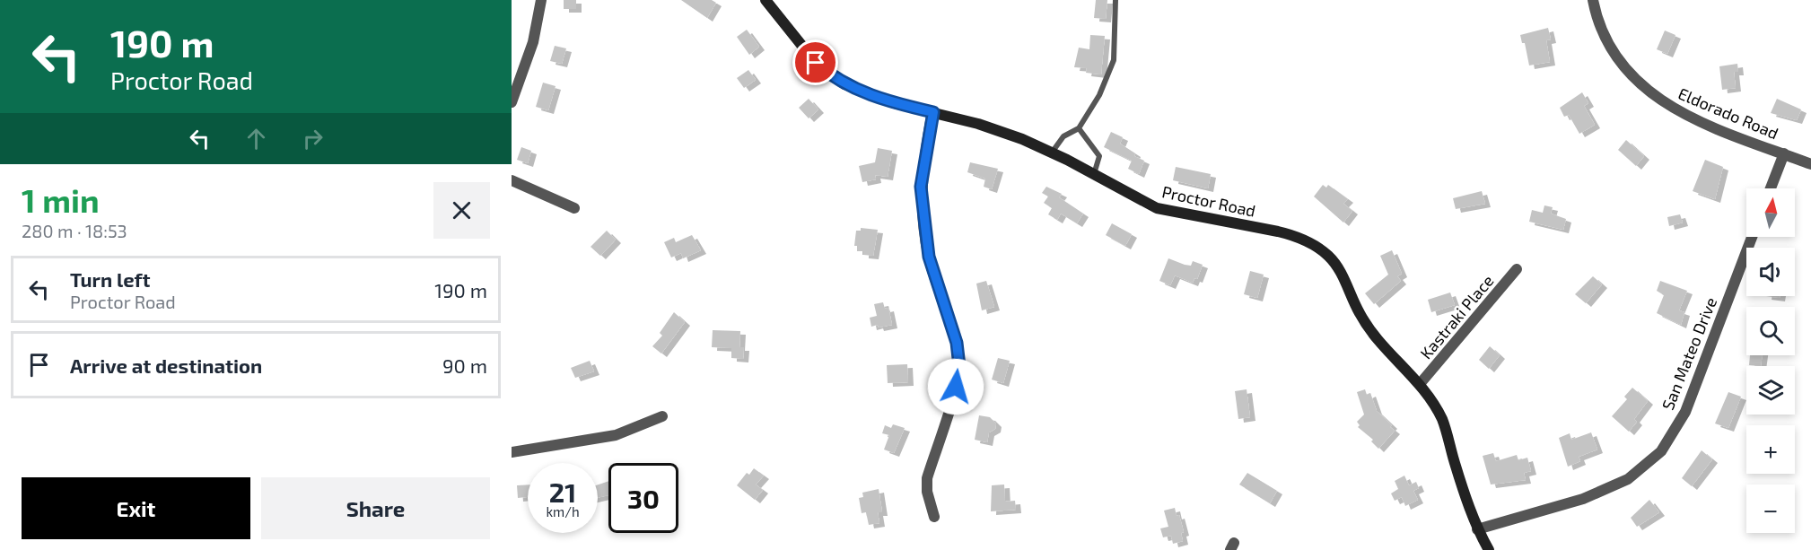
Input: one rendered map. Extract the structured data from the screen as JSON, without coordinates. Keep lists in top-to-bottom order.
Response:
{
  "streets": {
    "main road": ["Proctor Road"],
    "street": ["Eldorado Road", "Kastraki Place", "San Mateo Drive"]
  },
  "crossings": [
    ["Proctor Road", "Kastraki Place"],
    ["Proctor Road", "San Mateo Drive"]
  ],
  "north": "top",
  "page": {
    "turn": ["190 m", "Proctor Road"],
    "heading": ["1 min", "280 m · 18:53"],
    "map_buttons": ["+", "−"],
    "list": [
      {
        "name": "Turn left",
        "note": "Proctor Road",
        "value": "190 m"
      },
      {
        "name": "Arrive at destination",
        "value": "90 m"
      }
    ],
    "speed": "21 km/h",
    "limit": "30",
    "buttons": ["Exit", "Share"]
  }
}
